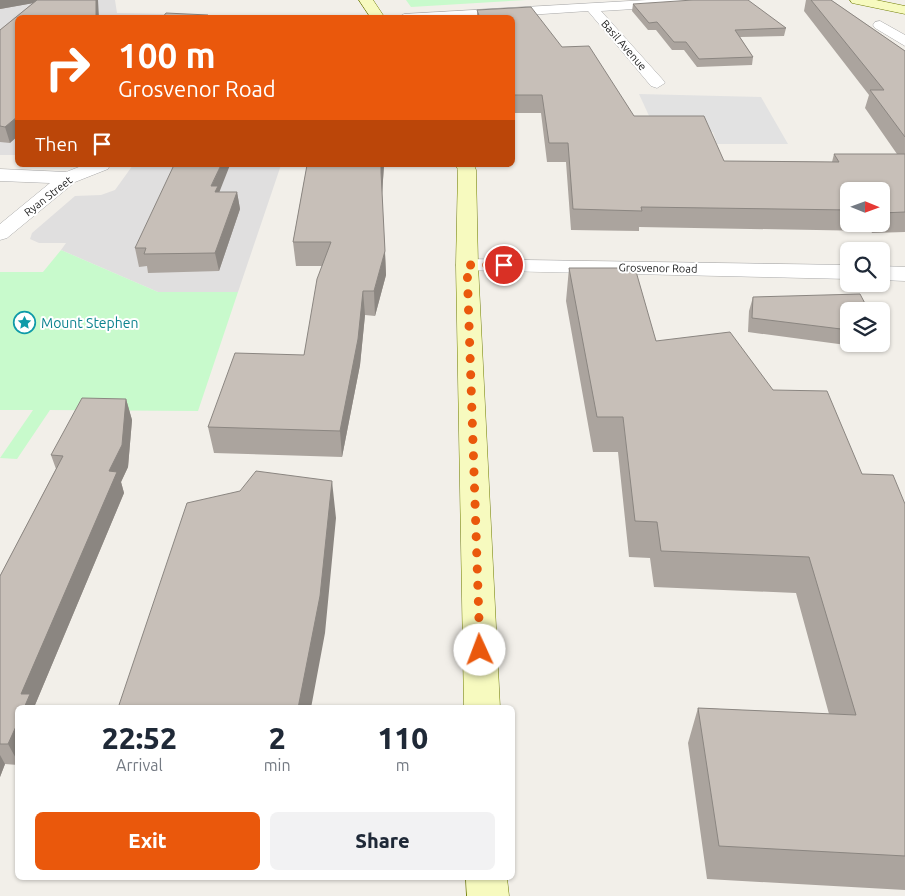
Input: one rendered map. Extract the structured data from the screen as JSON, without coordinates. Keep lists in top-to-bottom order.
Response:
{
  "streets": {
    "street": ["Basil Avenue", "Ryan Street", "Grosvenor Road"]
  },
  "places": {
    "place": ["Mount Stephen"]
  },
  "north": "right",
  "page": {
    "turn": ["100 m", "Grosvenor Road"],
    "then": "Then",
    "eta": [
      "22:52",
      "Arrival",
      "2",
      "min",
      "110",
      "m"
    ],
    "buttons": ["Exit", "Share"]
  }
}
